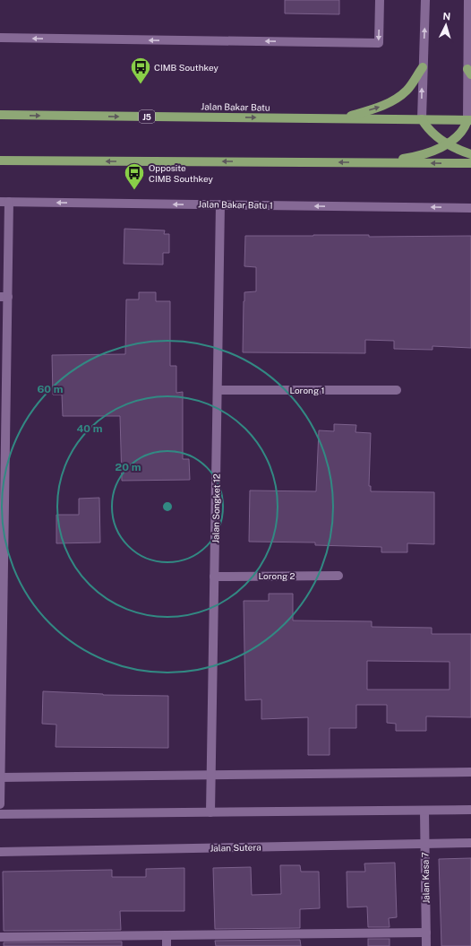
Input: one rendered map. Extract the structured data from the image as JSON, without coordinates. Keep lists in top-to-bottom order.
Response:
{
  "streets": {
    "main road": ["Jalan Bakar Batu", "J5"],
    "street": [
      "Jalan Bakar Batu 1",
      "Lorong 1",
      "Jalan Songket 12",
      "Lorong 2",
      "Jalan Sutera",
      "Jalan Kasa 7"
    ]
  },
  "crossings": [
    ["Jalan Bakar Batu 1", "Jalan Songket 12"],
    ["Lorong 1", "Jalan Songket 12"],
    ["Jalan Songket 12", "Lorong 2"],
    ["Jalan Sutera", "Jalan Kasa 7"]
  ],
  "one_way": ["Jalan Bakar Batu 1"],
  "places": {
    "bus stop": ["CIMB Southkey", "Opposite CIMB Southkey"]
  },
  "north": "top",
  "rings": ["60 m", "40 m", "20 m"]
}
